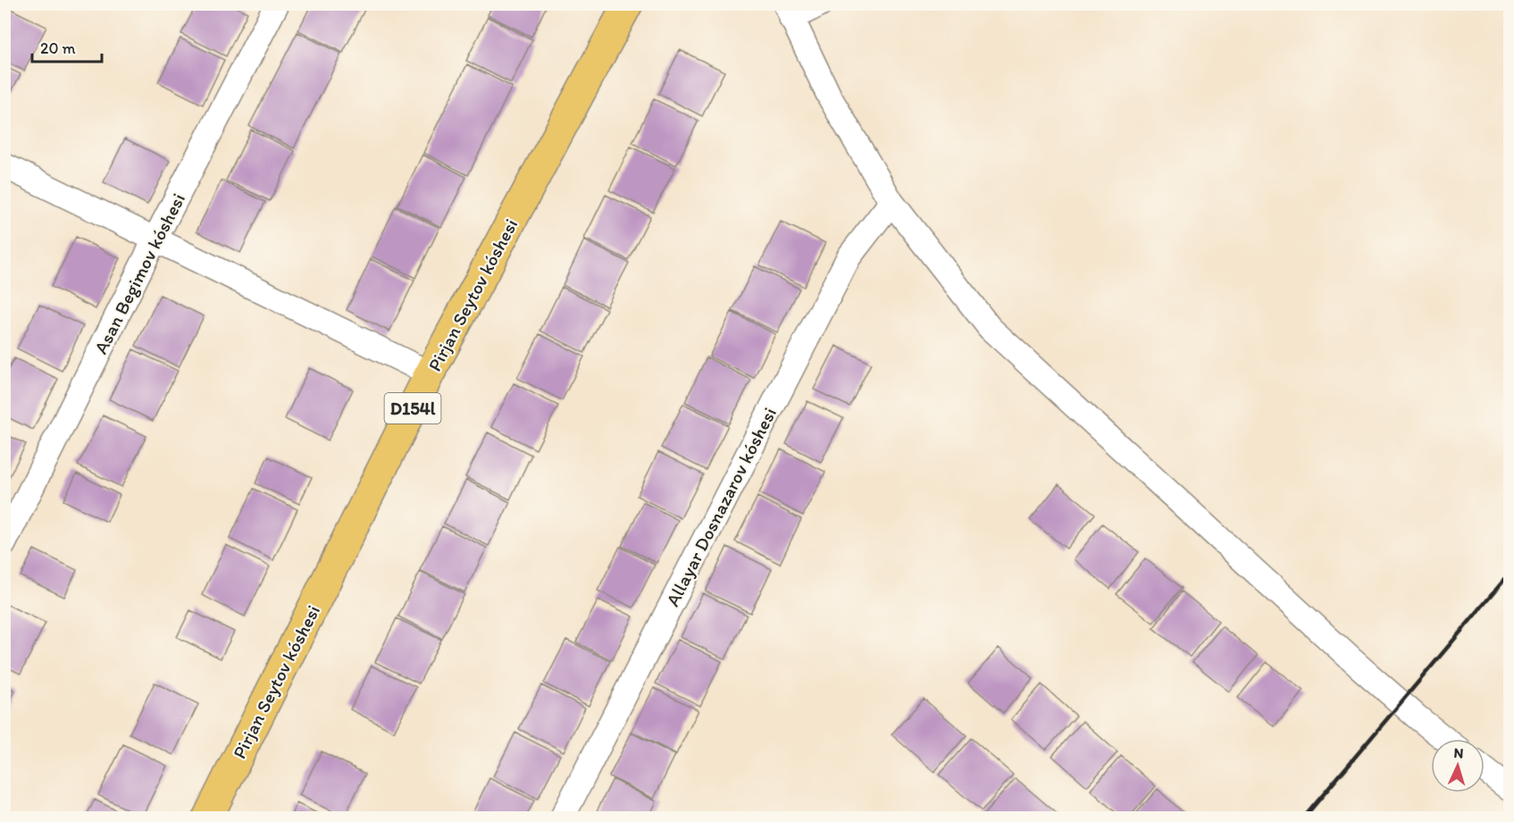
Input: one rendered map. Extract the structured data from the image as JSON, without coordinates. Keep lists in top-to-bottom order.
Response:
{
  "streets": {
    "main road": ["Pirjan Seytov kóshesi", "D154l"],
    "street": ["Asan Begimov kóshesi", "Allayar Dosnazarov kóshesi"]
  },
  "scale_bar": "20 m",
  "north": "top"
}
